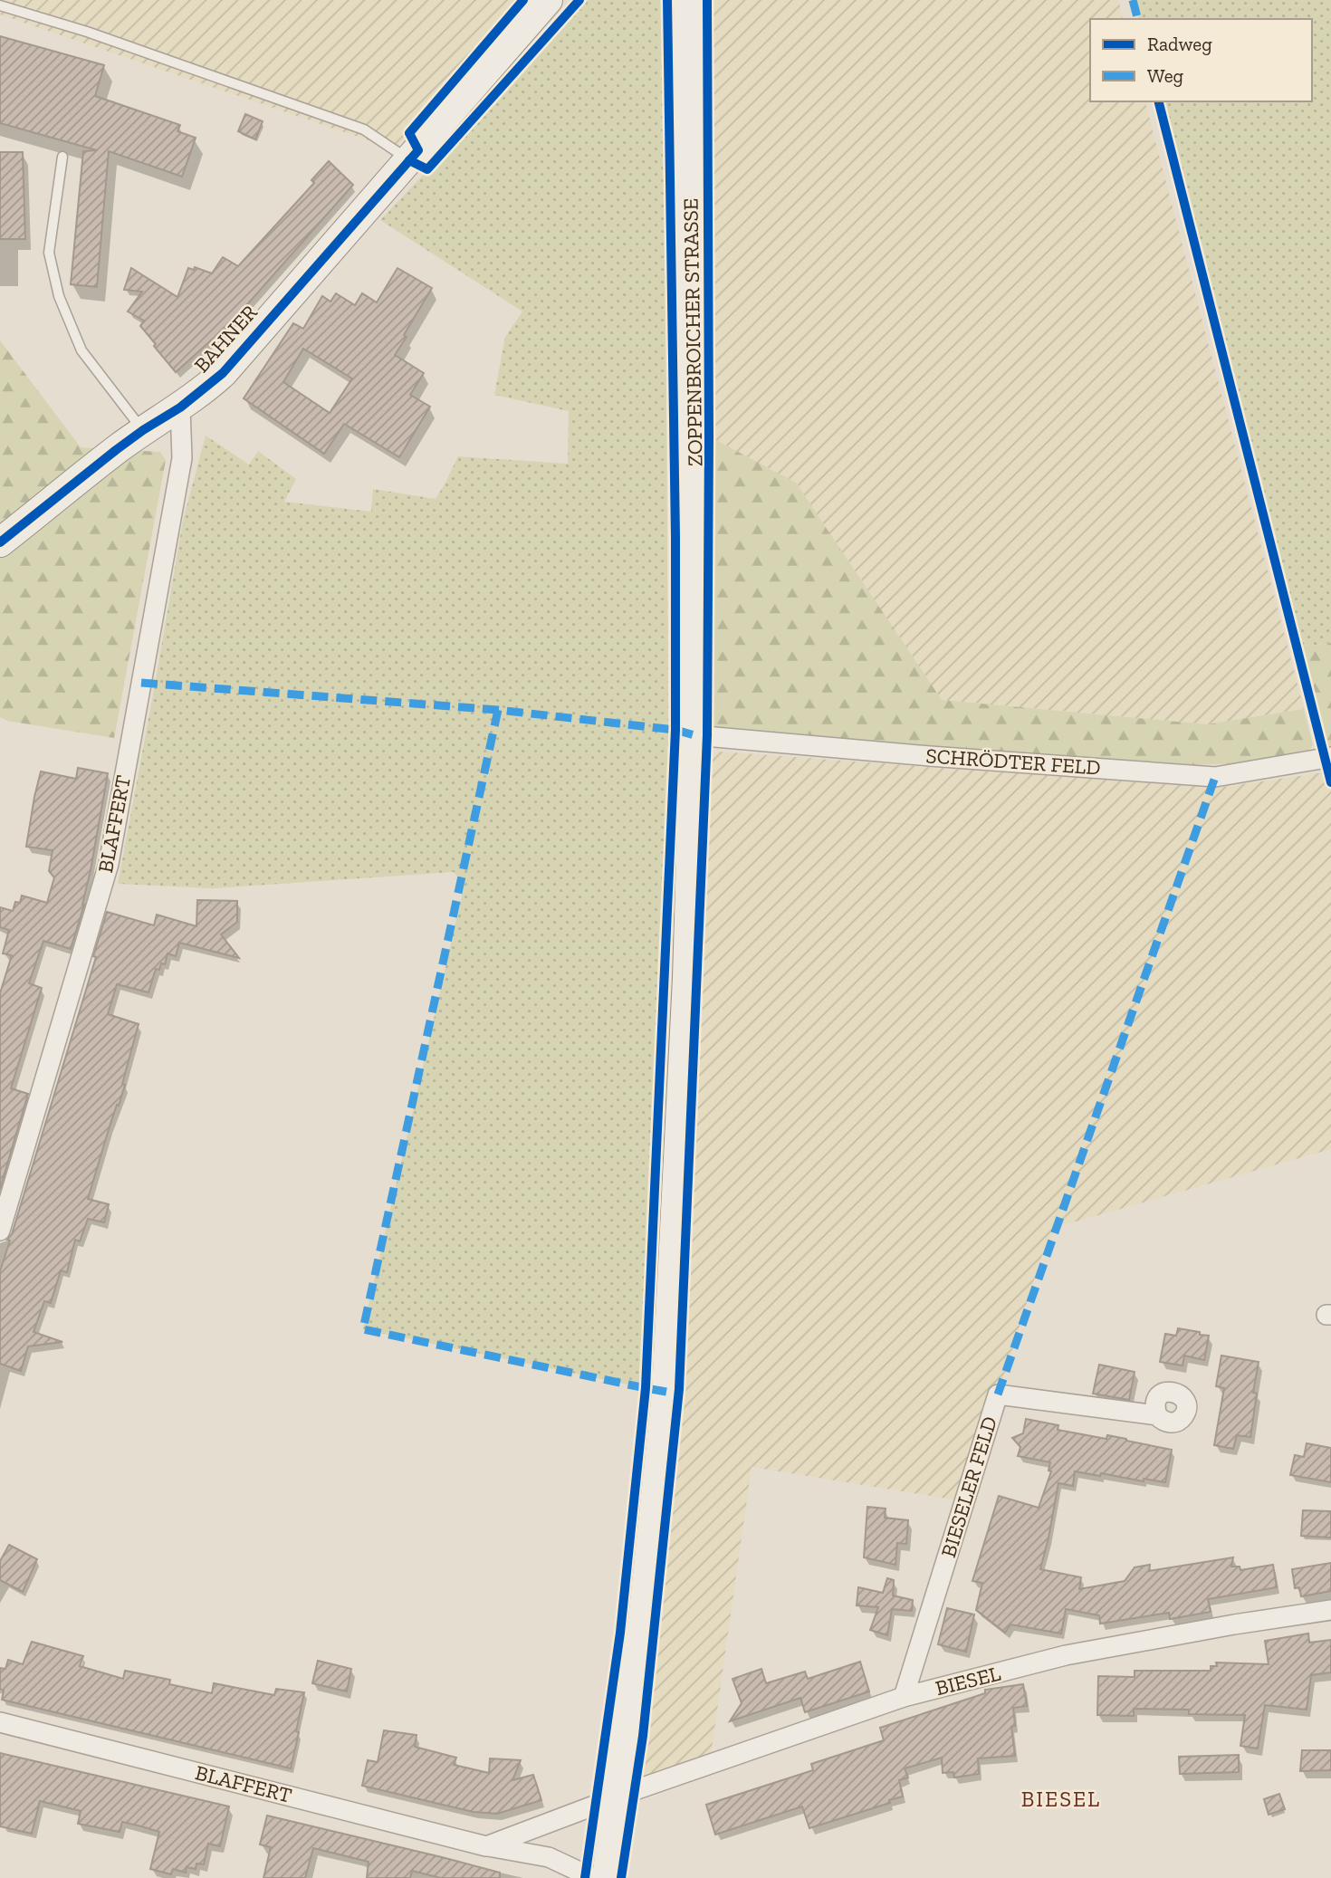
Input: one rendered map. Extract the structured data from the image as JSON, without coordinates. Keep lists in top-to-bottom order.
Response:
{
  "streets": {
    "main road": ["ZOPPENBROICHER STRASSE", "BAHNER"],
    "street": [
      "SCHRÖDTER FELD",
      "BLAFFERT",
      "BIESELER FELD",
      "BIESEL"
    ]
  },
  "crossings": [
    ["ZOPPENBROICHER STRASSE", "SCHRÖDTER FELD"],
    ["ZOPPENBROICHER STRASSE", "BIESEL"],
    ["BAHNER", "BLAFFERT"],
    ["BIESELER FELD", "BIESEL"]
  ],
  "districts": ["BIESEL"],
  "legend": ["Radweg", "Weg"]
}
